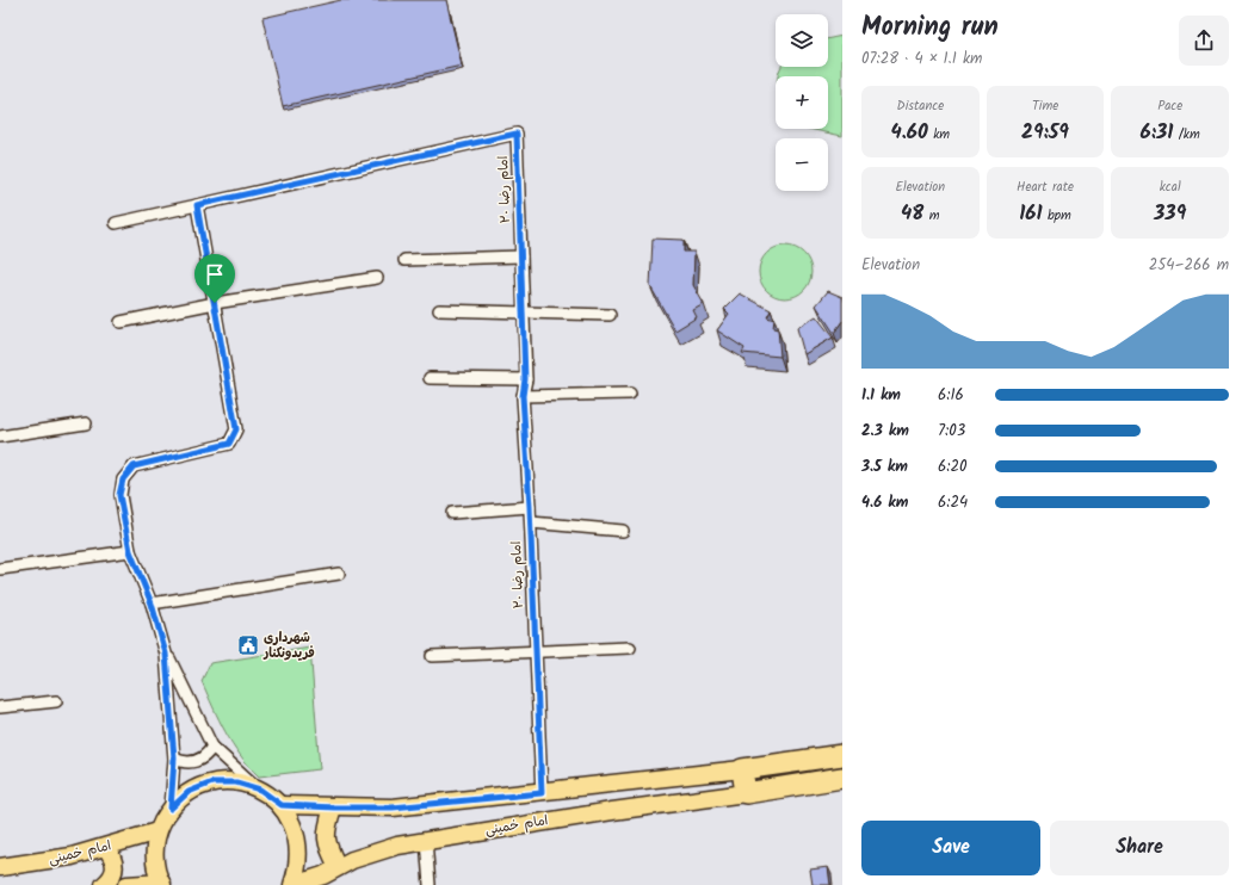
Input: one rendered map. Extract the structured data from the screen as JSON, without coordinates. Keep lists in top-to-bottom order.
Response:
{
  "streets": {
    "main road": ["امام خمینی"],
    "street": ["امام رضا ۲۰"]
  },
  "places": {
    "public building": ["شهرداری فریدونکنار"]
  },
  "page": {
    "heading": ["Morning run", "07:28 · 4 × 1.1 km"],
    "map_buttons": ["+", "−"],
    "stats": [
      ["Distance", "4.60 km"],
      ["Time", "29:59"],
      ["Pace", "6:31 /km"],
      ["Elevation", "48 m"],
      ["Heart rate", "161 bpm"],
      ["kcal", "339"]
    ],
    "chart": ["Elevation", "254–266 m"],
    "list": [
      {
        "name": "1.1 km",
        "note": "6:16"
      },
      {
        "name": "2.3 km",
        "note": "7:03"
      },
      {
        "name": "3.5 km",
        "note": "6:20"
      },
      {
        "name": "4.6 km",
        "note": "6:24"
      }
    ],
    "buttons": ["Save", "Share"]
  }
}
